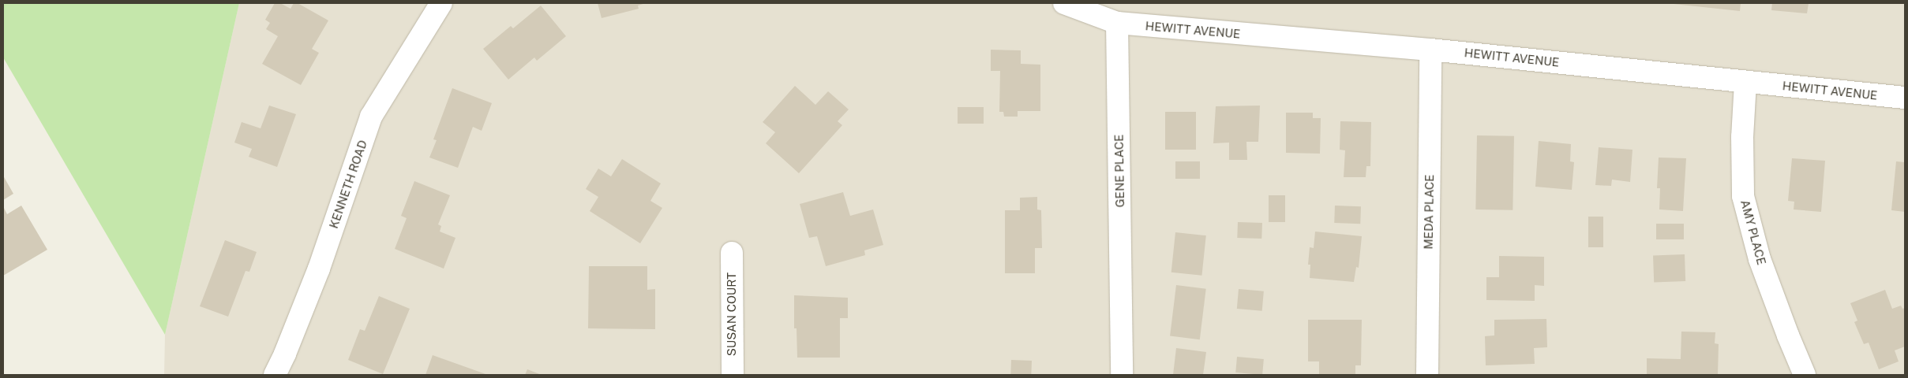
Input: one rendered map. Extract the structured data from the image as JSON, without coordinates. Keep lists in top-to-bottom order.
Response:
{
  "streets": {
    "street": [
      "HEWITT AVENUE",
      "GENE PLACE",
      "KENNETH ROAD",
      "MEDA PLACE",
      "AMY PLACE",
      "SUSAN COURT"
    ]
  },
  "crossings": [
    ["HEWITT AVENUE", "GENE PLACE"],
    ["HEWITT AVENUE", "MEDA PLACE"],
    ["HEWITT AVENUE", "AMY PLACE"]
  ]
}
